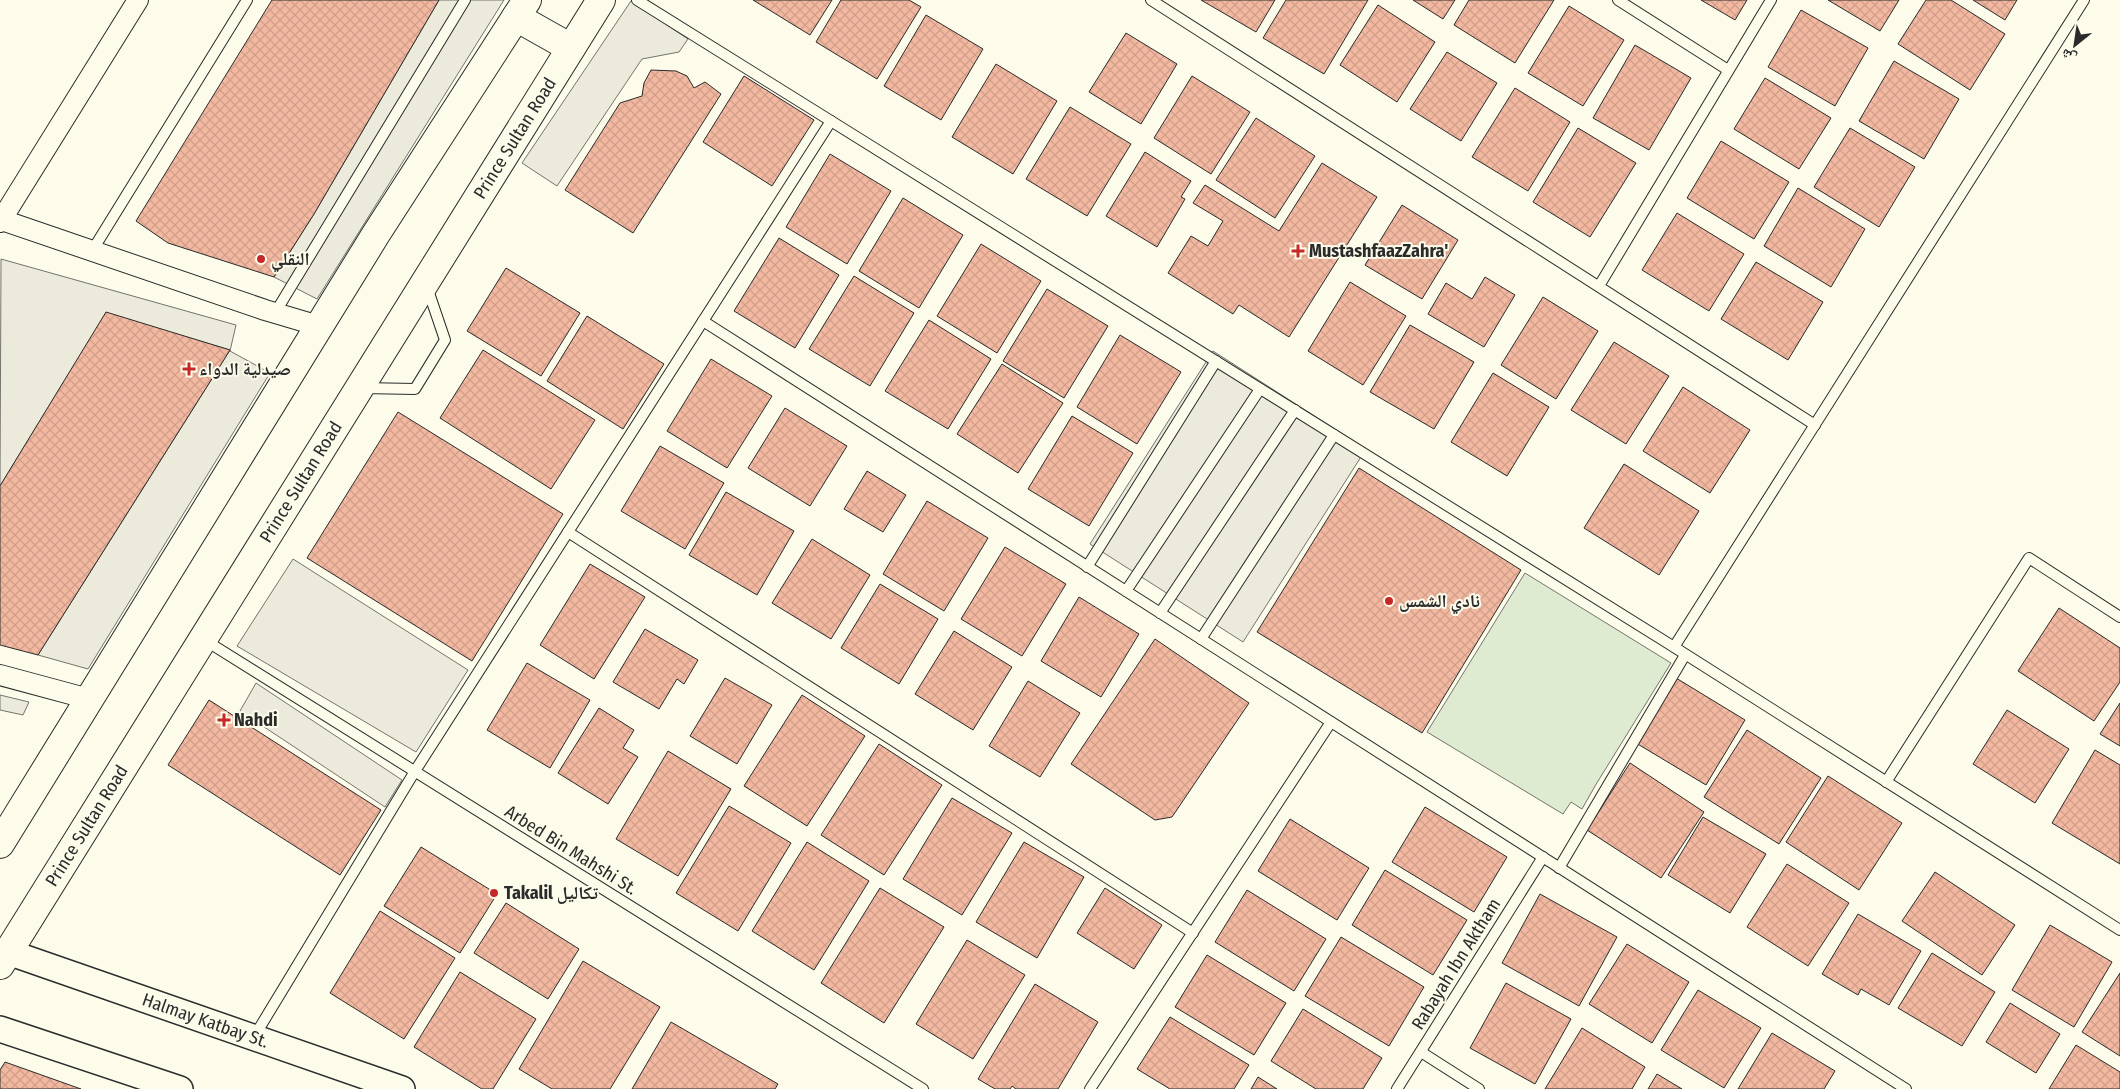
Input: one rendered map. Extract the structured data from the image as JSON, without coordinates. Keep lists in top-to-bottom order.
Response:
{
  "streets": {
    "main road": ["Prince Sultan Road"],
    "street": ["Halmay Katbay St."],
    "lane": ["Arbed Bin Mahshi St.", "Rabayah Ibn Aktham"]
  },
  "crossings": [
    ["Prince Sultan Road", "Arbed Bin Mahshi St."],
    ["Prince Sultan Road", "Halmay Katbay St."]
  ],
  "places": {
    "health": ["MustashfaazZahra'", "صيدلية الدواء", "Nahdi"],
    "other": ["النقلي", "نادي الشمس", "Takalil تكاليل"]
  },
  "north": "bottom left"
}
